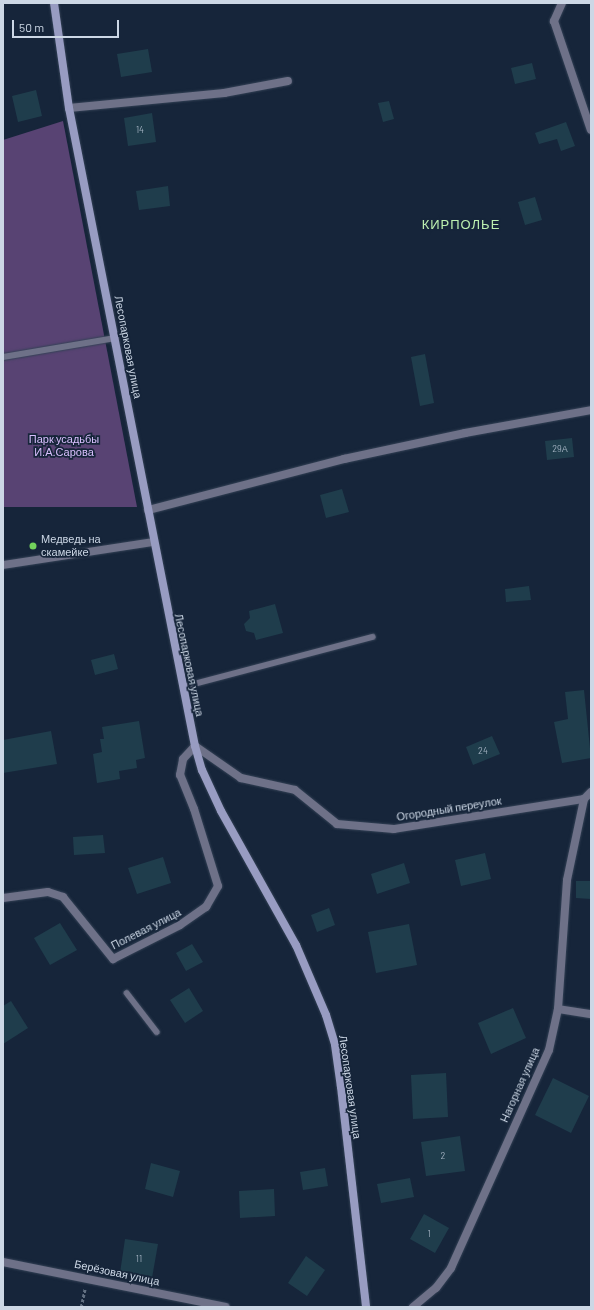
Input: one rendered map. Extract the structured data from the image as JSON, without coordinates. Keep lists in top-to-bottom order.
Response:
{
  "streets": {
    "street": [
      "Лесопарковая улица",
      "Огородный переулок",
      "Полевая улица",
      "Нагорная улица",
      "Берёзовая улица"
    ]
  },
  "crossings": [
    ["Лесопарковая улица", "Огородный переулок"],
    ["Лесопарковая улица", "Полевая улица"],
    ["Огородный переулок", "Полевая улица"],
    ["Огородный переулок", "Нагорная улица"]
  ],
  "districts": ["КИРПОЛЬЕ"],
  "parks": ["Парк усадьбы И.А.Сарова"],
  "places": ["Медведь на скамейке"],
  "house_numbers": [
    "14",
    "29А",
    "24",
    "2",
    "1",
    "11"
  ],
  "scale_bar": "50 m"
}
